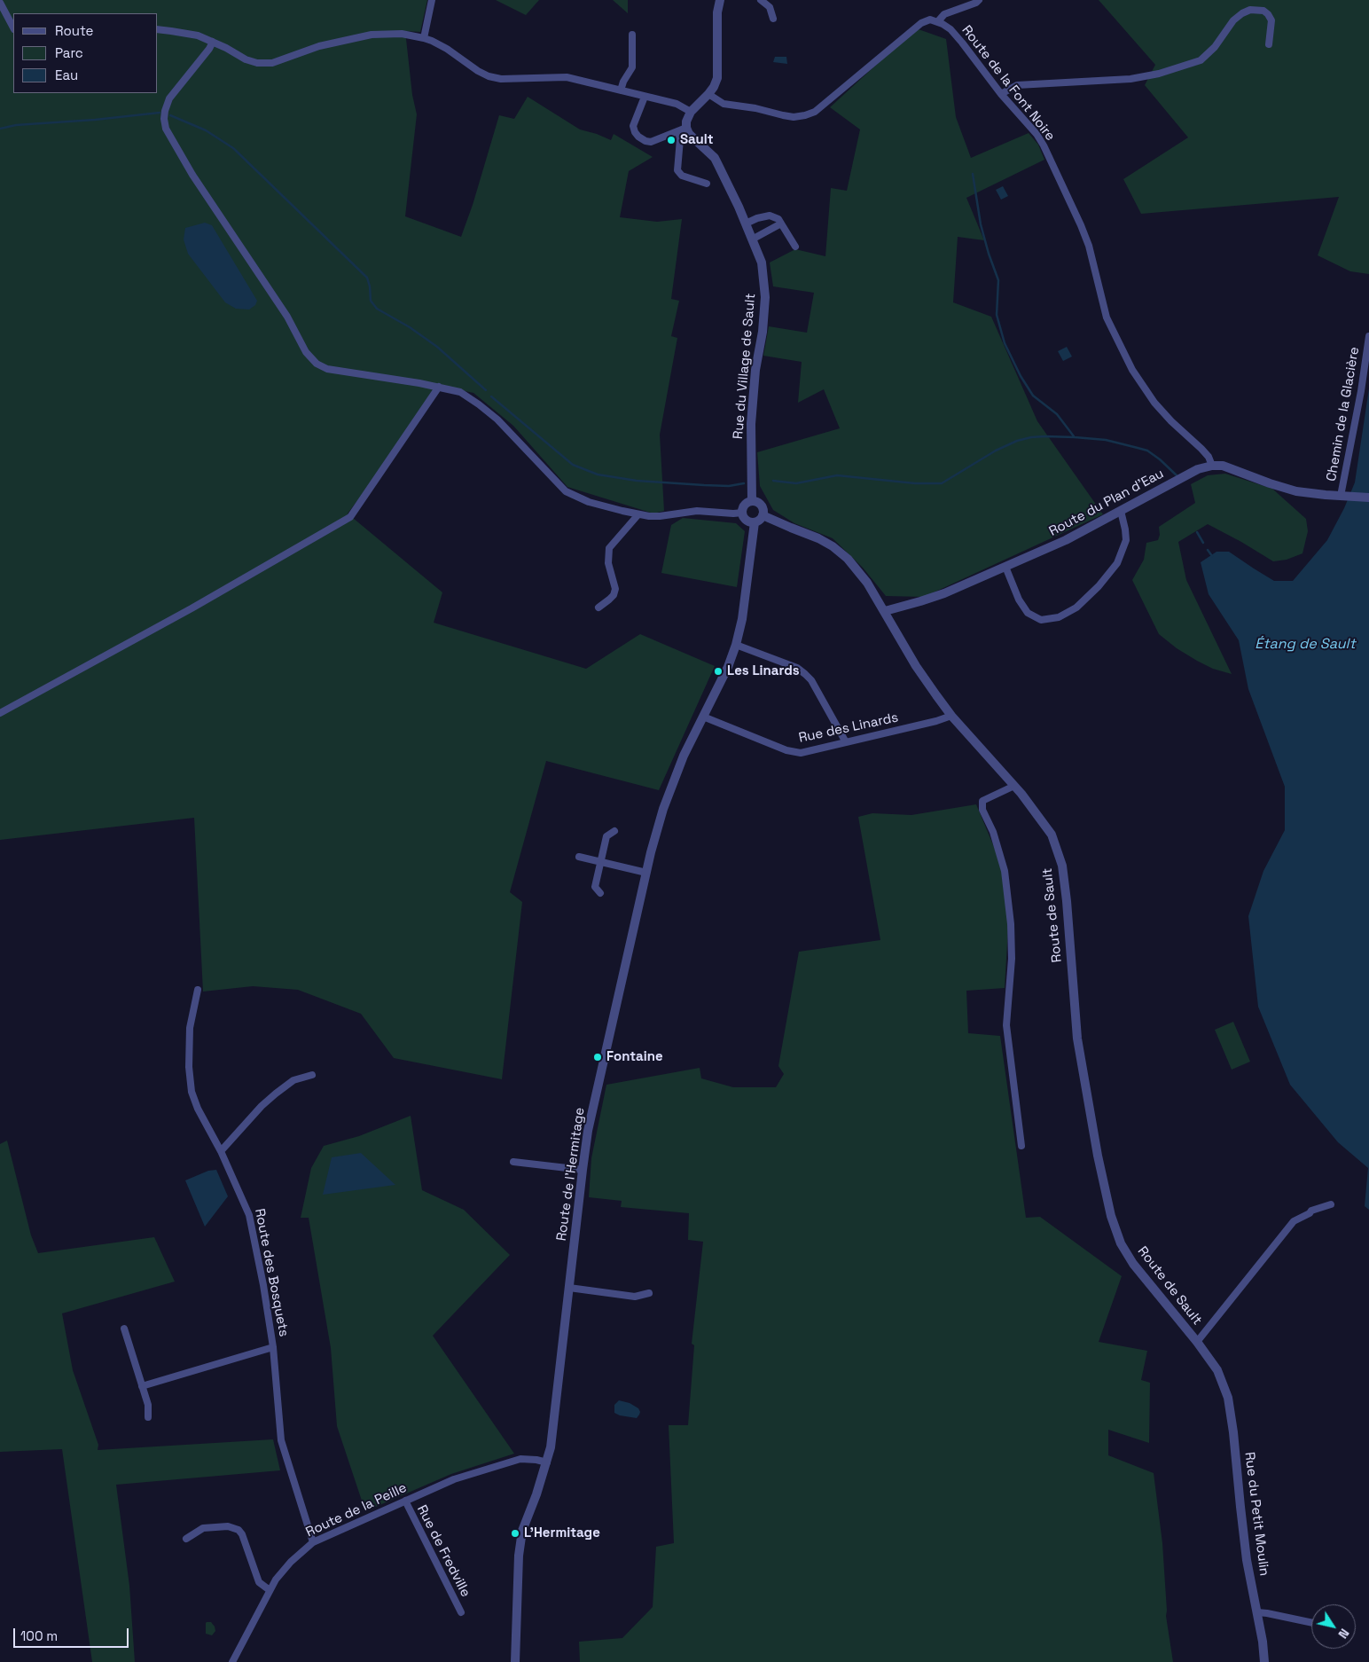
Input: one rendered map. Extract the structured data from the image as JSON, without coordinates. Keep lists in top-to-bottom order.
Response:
{
  "streets": {
    "street": [
      "Route de la Font Noire",
      "Rue du Village de Sault",
      "Chemin de la Glacière",
      "Route du Plan d'Eau",
      "Rue des Linards",
      "Route de Sault",
      "Route de l'Hermitage",
      "Route des Bosquets",
      "Route de la Peille",
      "Rue du Petit Moulin",
      "Rue de Fredville"
    ]
  },
  "crossings": [
    ["Route de la Font Noire", "Route du Plan d'Eau"],
    ["Rue du Village de Sault", "Route de Sault"],
    ["Rue du Village de Sault", "Route de l'Hermitage"],
    ["Route du Plan d'Eau", "Route de Sault"],
    ["Rue des Linards", "Route de Sault"],
    ["Rue des Linards", "Route de l'Hermitage"],
    ["Route de Sault", "Route de l'Hermitage"],
    ["Route de Sault", "Rue du Petit Moulin"],
    ["Route de l'Hermitage", "Route de la Peille"],
    ["Route des Bosquets", "Route de la Peille"],
    ["Route de la Peille", "Rue de Fredville"]
  ],
  "water": ["Étang de Sault"],
  "places": [
    "Sault",
    "Les Linards",
    "Fontaine",
    "L'Hermitage"
  ],
  "legend": ["Route", "Parc", "Eau"],
  "scale_bar": "100 m",
  "north": "bottom right"
}
